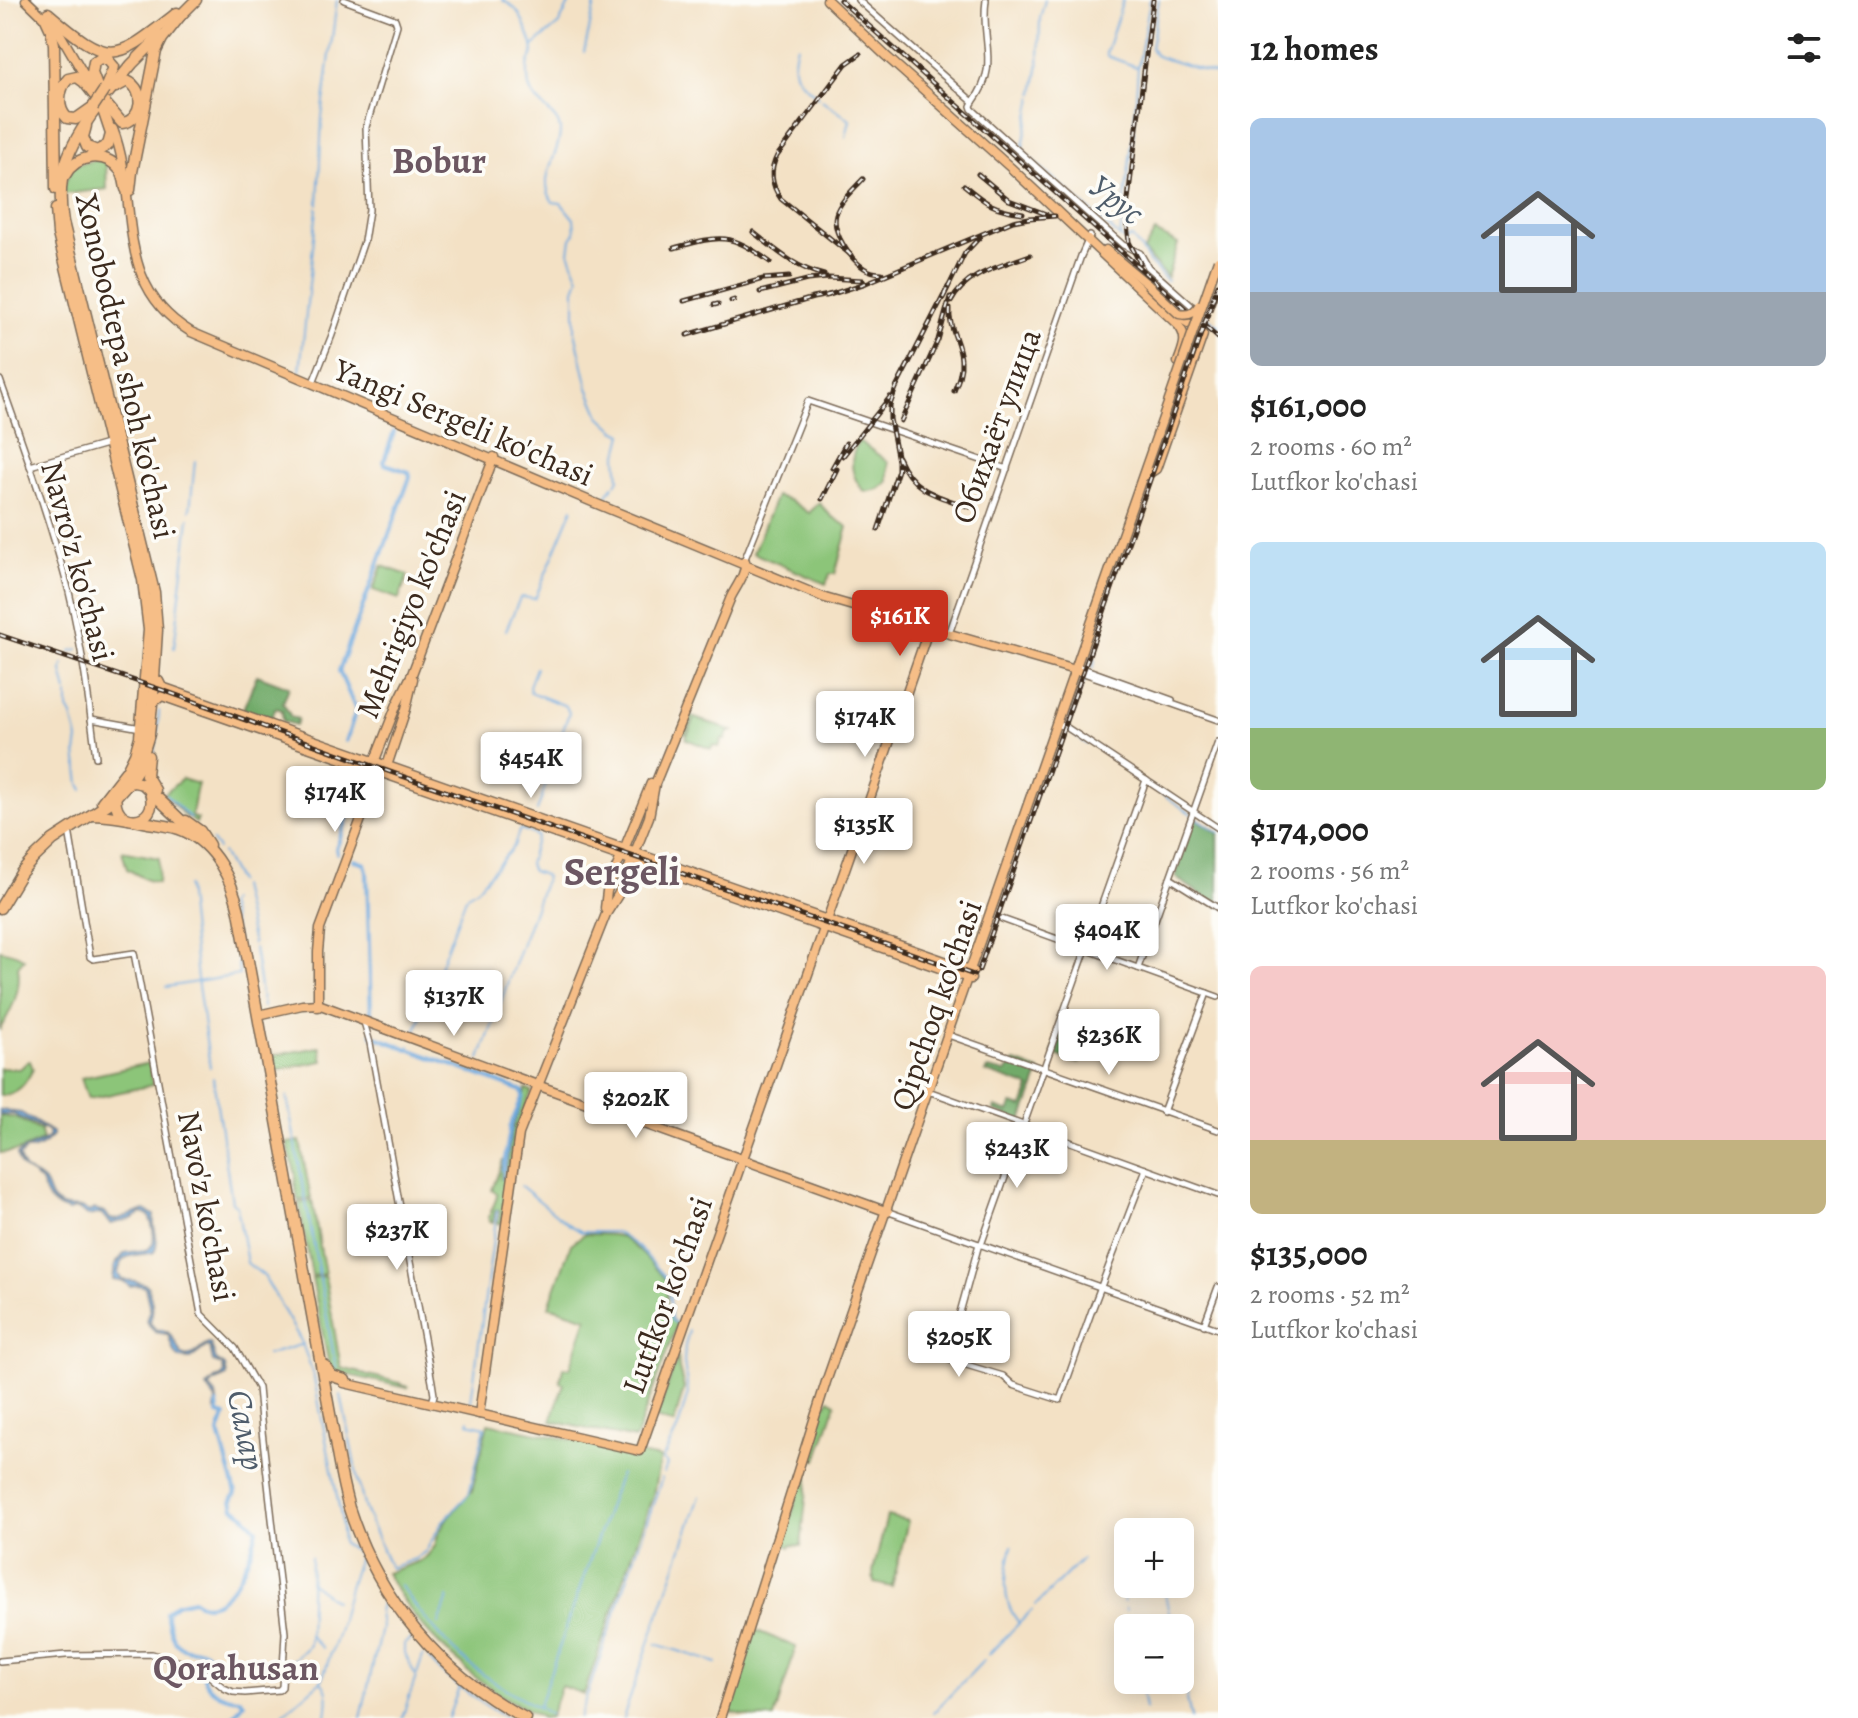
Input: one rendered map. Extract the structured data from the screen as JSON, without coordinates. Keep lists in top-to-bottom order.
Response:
{
  "streets": {
    "highway": ["Xonobodtepa shoh ko'chasi"],
    "main road": [
      "Yangi Sergeli ko'chasi",
      "Mehrigiyo ko'chasi",
      "Qipchoq ko'chasi",
      "Lutfkor ko'chasi"
    ],
    "street": ["Обихаёт улица", "Navro'z ko'chasi", "Navo'z ko'chasi"]
  },
  "crossings": [
    ["Xonobodtepa shoh ko'chasi", "Yangi Sergeli ko'chasi"],
    ["Yangi Sergeli ko'chasi", "Обихаёт улица"],
    ["Yangi Sergeli ko'chasi", "Mehrigiyo ko'chasi"],
    ["Yangi Sergeli ko'chasi", "Qipchoq ko'chasi"],
    ["Yangi Sergeli ko'chasi", "Lutfkor ko'chasi"],
    ["Обихаёт улица", "Qipchoq ko'chasi"]
  ],
  "districts": ["Bobur", "Sergeli", "Qorahusan"],
  "water": ["Урус", "Салар"],
  "page": {
    "heading": "12 homes",
    "list": [
      {
        "name": "$161,000",
        "note": "2 rooms · 60 m² · Lutfkor ko'chasi"
      },
      {
        "name": "$174,000",
        "note": "2 rooms · 56 m² · Lutfkor ko'chasi"
      },
      {
        "name": "$135,000",
        "note": "2 rooms · 52 m² · Lutfkor ko'chasi"
      }
    ],
    "price": [
      "$161K",
      "$174K",
      "$454K",
      "$174K",
      "$135K",
      "$404K",
      "$137K",
      "$236K",
      "$202K",
      "$243K",
      "$237K",
      "$205K"
    ],
    "map_buttons": ["+", "−"]
  }
}
